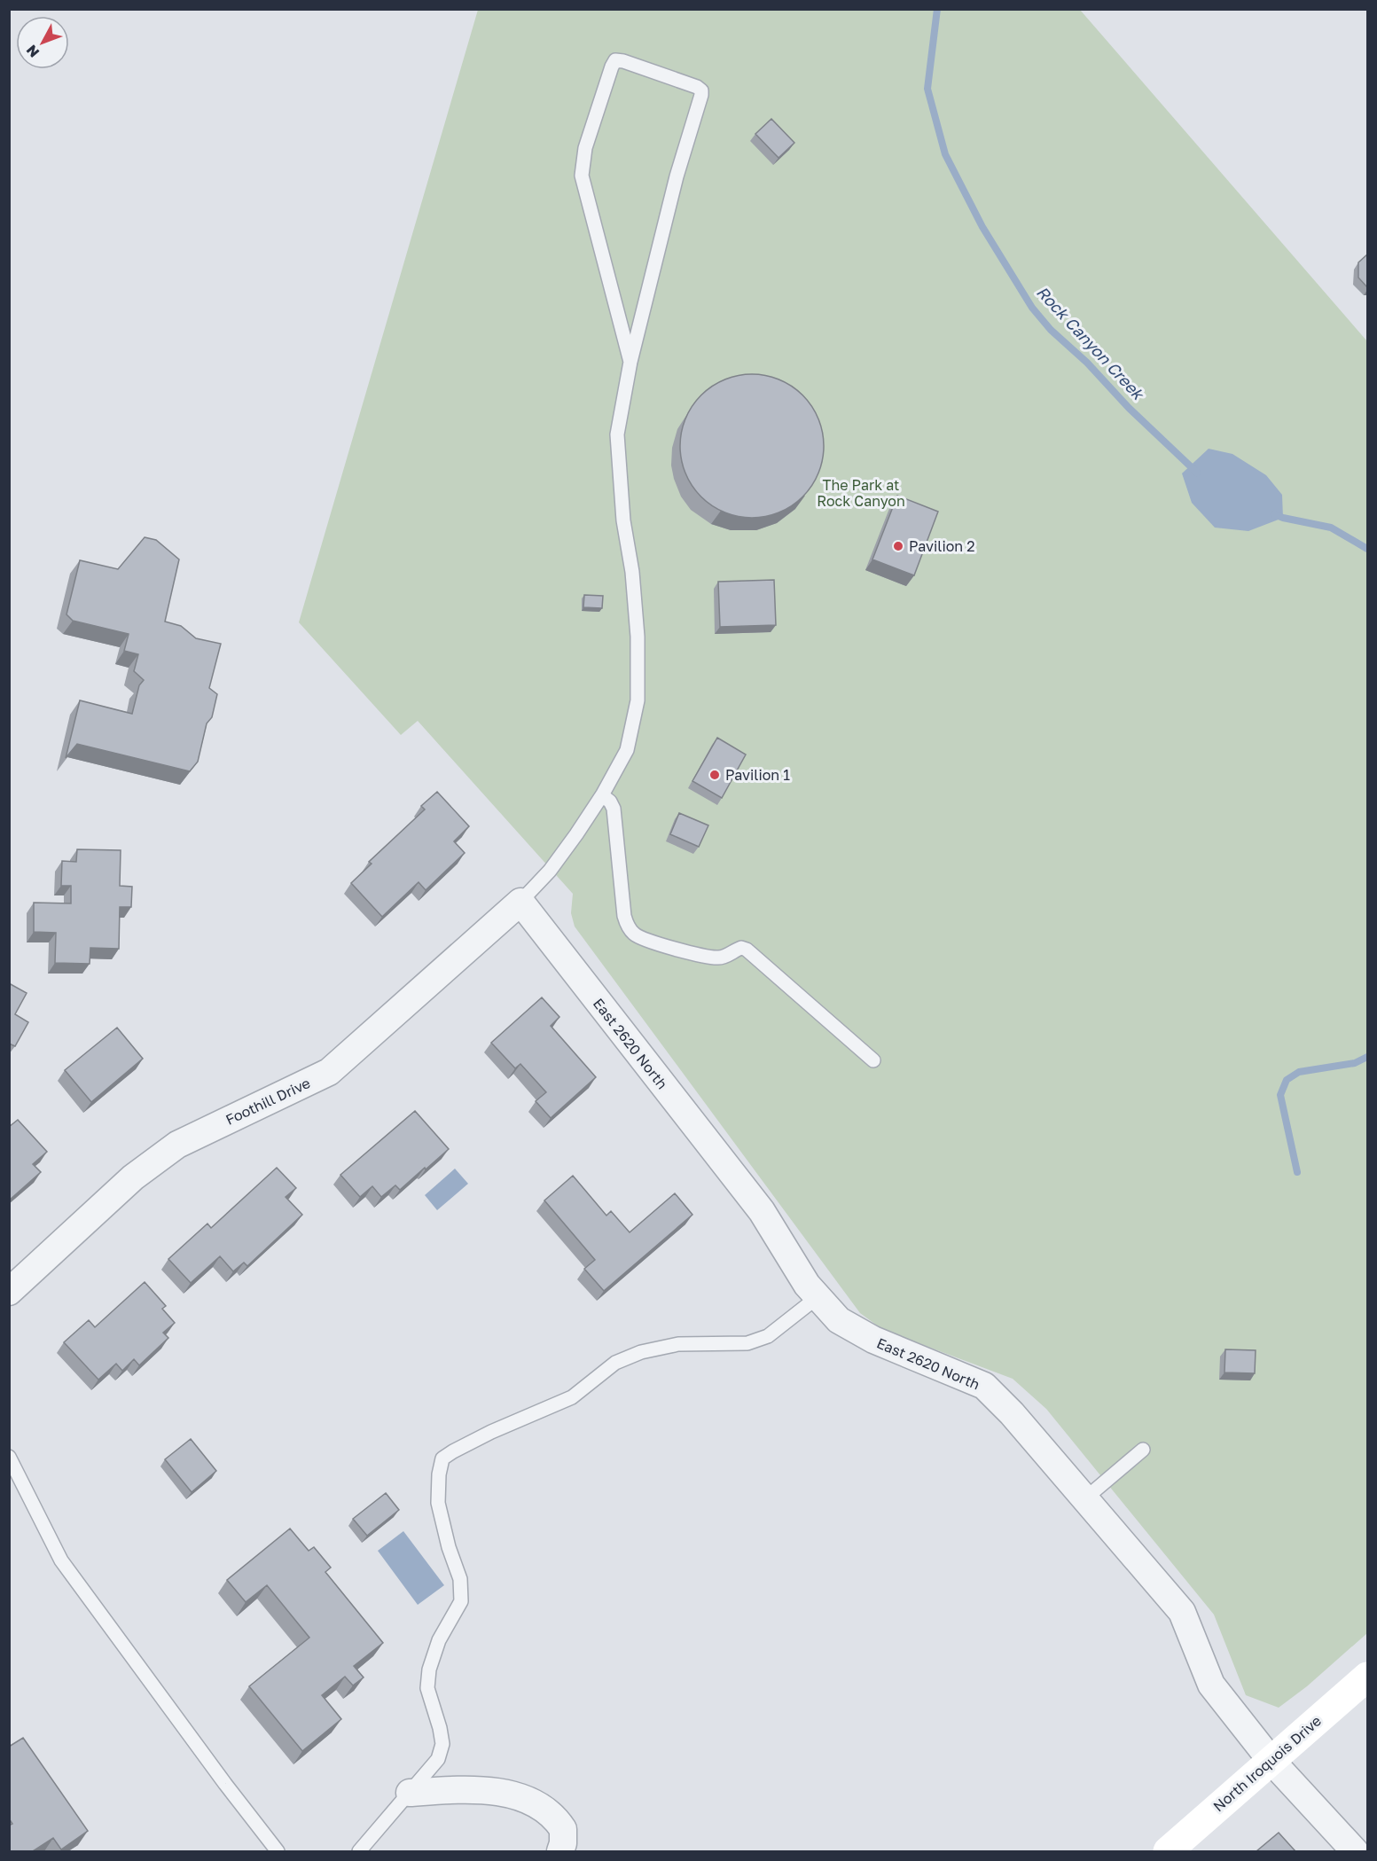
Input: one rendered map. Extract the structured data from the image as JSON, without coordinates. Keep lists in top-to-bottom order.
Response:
{
  "streets": {
    "street": ["East 2620 North", "Foothill Drive", "North Iroquois Drive"]
  },
  "crossings": [
    ["East 2620 North", "Foothill Drive"],
    ["East 2620 North", "North Iroquois Drive"]
  ],
  "water": ["Rock Canyon Creek"],
  "parks": ["The Park at Rock Canyon"],
  "places": ["Pavilion 2", "Pavilion 1"],
  "north": "bottom left"
}
